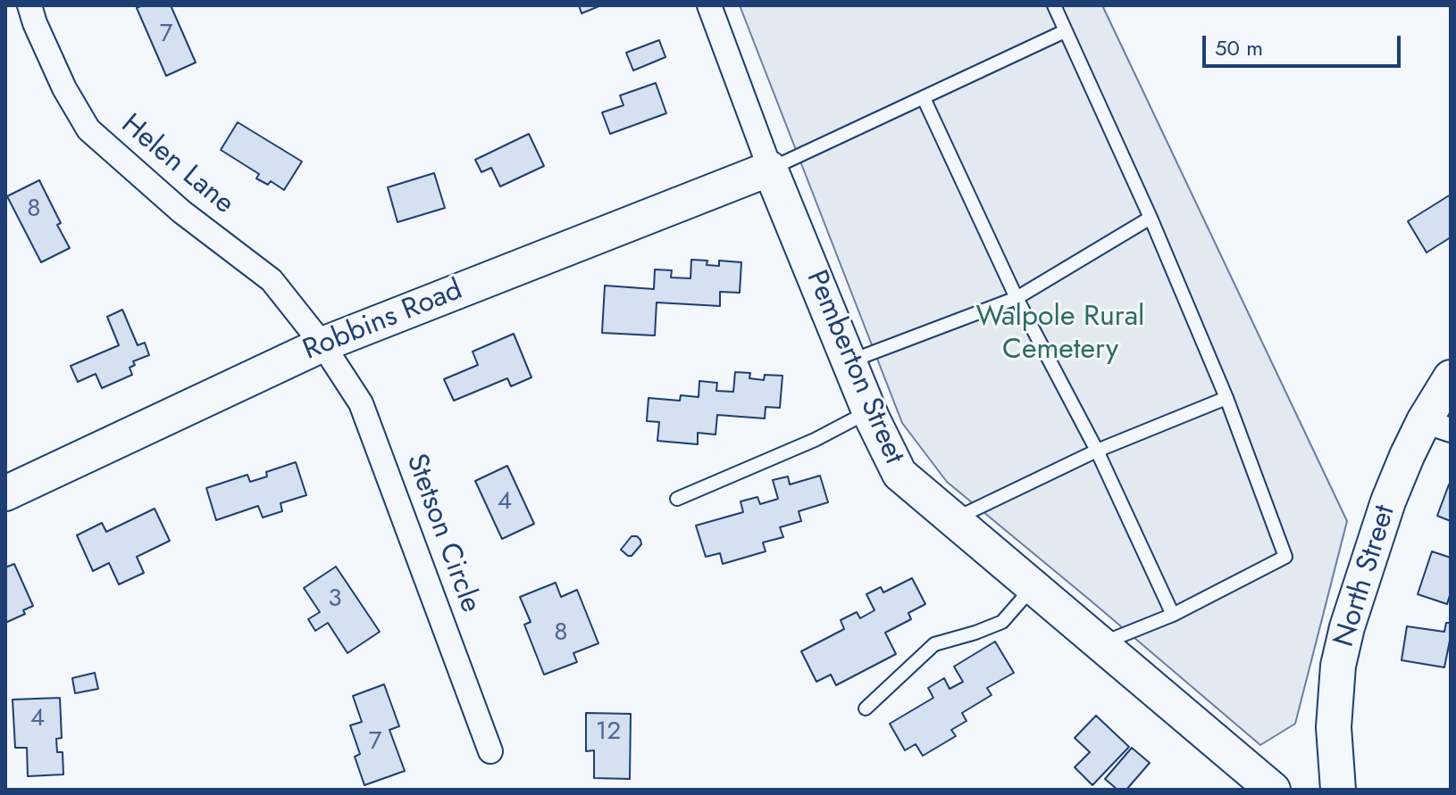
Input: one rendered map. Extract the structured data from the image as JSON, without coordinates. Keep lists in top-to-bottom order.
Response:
{
  "streets": {
    "street": [
      "Helen Lane",
      "Robbins Road",
      "Pemberton Street",
      "Stetson Circle",
      "North Street"
    ]
  },
  "crossings": [
    ["Helen Lane", "Robbins Road"],
    ["Helen Lane", "Stetson Circle"],
    ["Robbins Road", "Pemberton Street"],
    ["Robbins Road", "Stetson Circle"]
  ],
  "parks": ["Walpole Rural Cemetery"],
  "house_numbers": [
    "7",
    "8",
    "4",
    "3",
    "8",
    "4",
    "12",
    "7"
  ],
  "scale_bar": "50 m"
}
